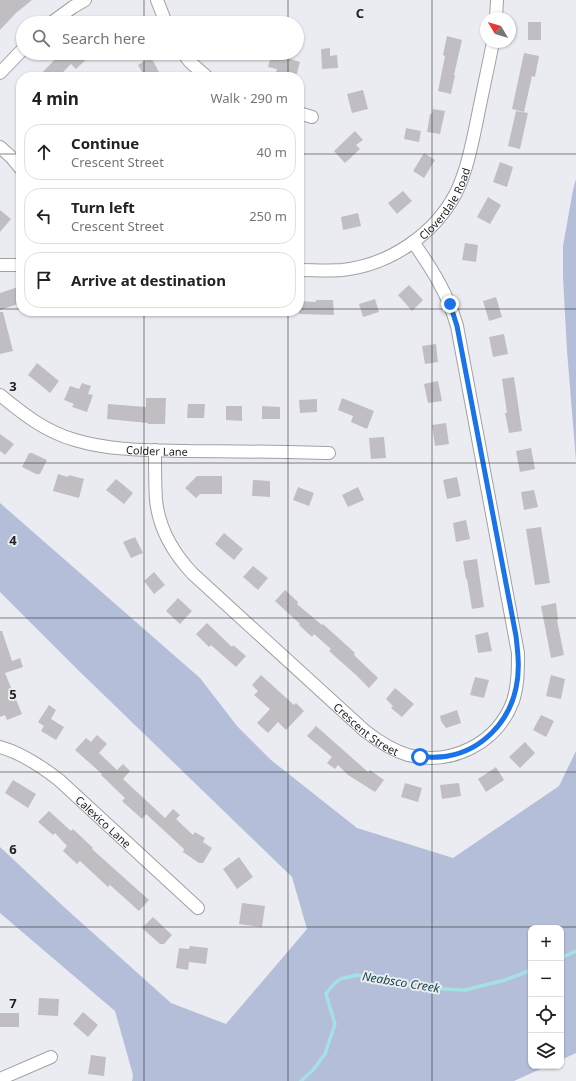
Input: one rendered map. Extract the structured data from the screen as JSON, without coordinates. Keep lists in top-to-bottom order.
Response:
{
  "streets": {
    "street": [
      "Cloverdale Road",
      "Colder Lane",
      "Crescent Street",
      "Calexico Lane"
    ]
  },
  "crossings": [
    ["Cloverdale Road", "Crescent Street"],
    ["Colder Lane", "Crescent Street"]
  ],
  "water": ["Neabsco Creek"],
  "north": "top left",
  "page": {
    "search": "Search here",
    "heading": ["4 min", "Walk · 290 m"],
    "list": [
      ["Continue", "Crescent Street", "40 m"],
      ["Turn left", "Crescent Street", "250 m"],
      "Arrive at destination"
    ],
    "map_buttons": ["+", "−"]
  },
  "grid": {
    "columns": ["C"],
    "rows": [
      "3",
      "4",
      "5",
      "6",
      "7"
    ]
  }
}
